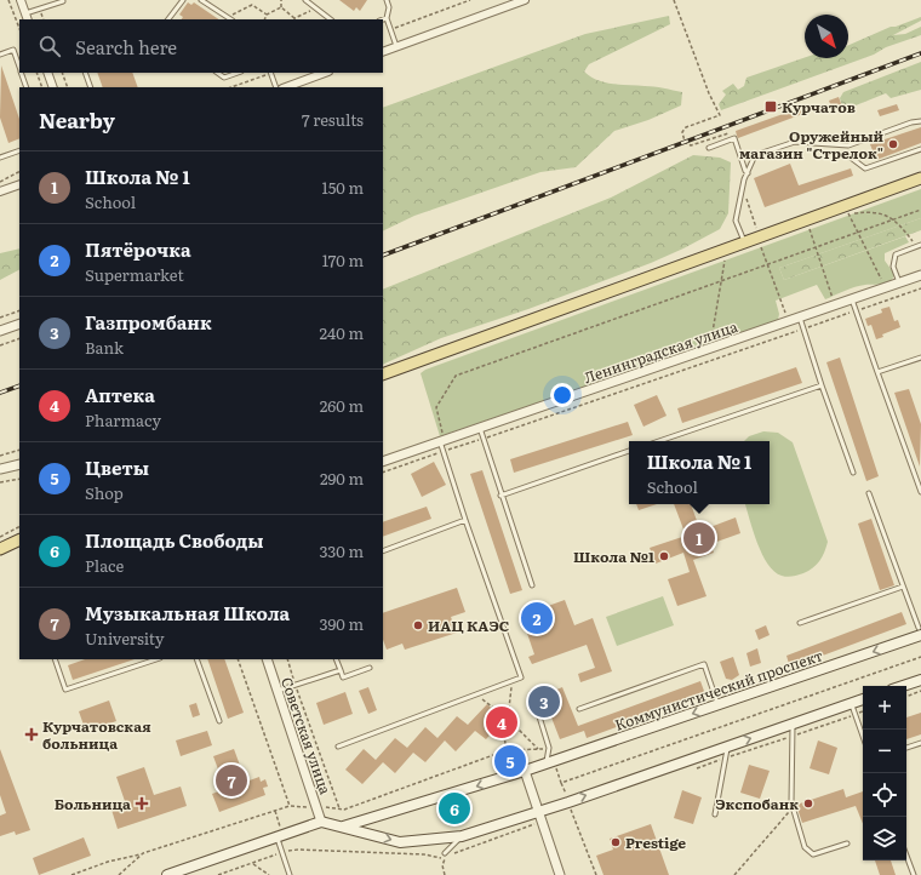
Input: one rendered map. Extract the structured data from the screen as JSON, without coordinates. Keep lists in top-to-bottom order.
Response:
{
  "streets": {
    "main road": ["Коммунистический проспект"],
    "street": ["Ленинградская улица", "Советская улица"]
  },
  "places": {
    "transit": ["Курчатов"],
    "other": [
      "Оружейный магазин \"Стрелок\"",
      "Школа №1",
      "ИАЦ КАЭС",
      "Экспобанк",
      "Prestige"
    ],
    "health": ["Курчатовская больница", "Больница"]
  },
  "north": "bottom right",
  "page": {
    "search": "Search here",
    "heading": ["Nearby", "7 results"],
    "list": [
      {
        "mark": "1",
        "name": "Школа № 1",
        "note": "School",
        "value": "150 m"
      },
      {
        "mark": "2",
        "name": "Пятёрочка",
        "note": "Supermarket",
        "value": "170 m"
      },
      {
        "mark": "3",
        "name": "Газпромбанк",
        "note": "Bank",
        "value": "240 m"
      },
      {
        "mark": "4",
        "name": "Аптека",
        "note": "Pharmacy",
        "value": "260 m"
      },
      {
        "mark": "5",
        "name": "Цветы",
        "note": "Shop",
        "value": "290 m"
      },
      {
        "mark": "6",
        "name": "Площадь Свободы",
        "note": "Place",
        "value": "330 m"
      },
      {
        "mark": "7",
        "name": "Музыкальная Школа",
        "note": "University",
        "value": "390 m"
      }
    ],
    "popup": ["Школа № 1", "School"],
    "pins": [
      "1",
      "2",
      "3",
      "4",
      "5",
      "7",
      "6"
    ],
    "map_buttons": ["+", "−"]
  }
}
